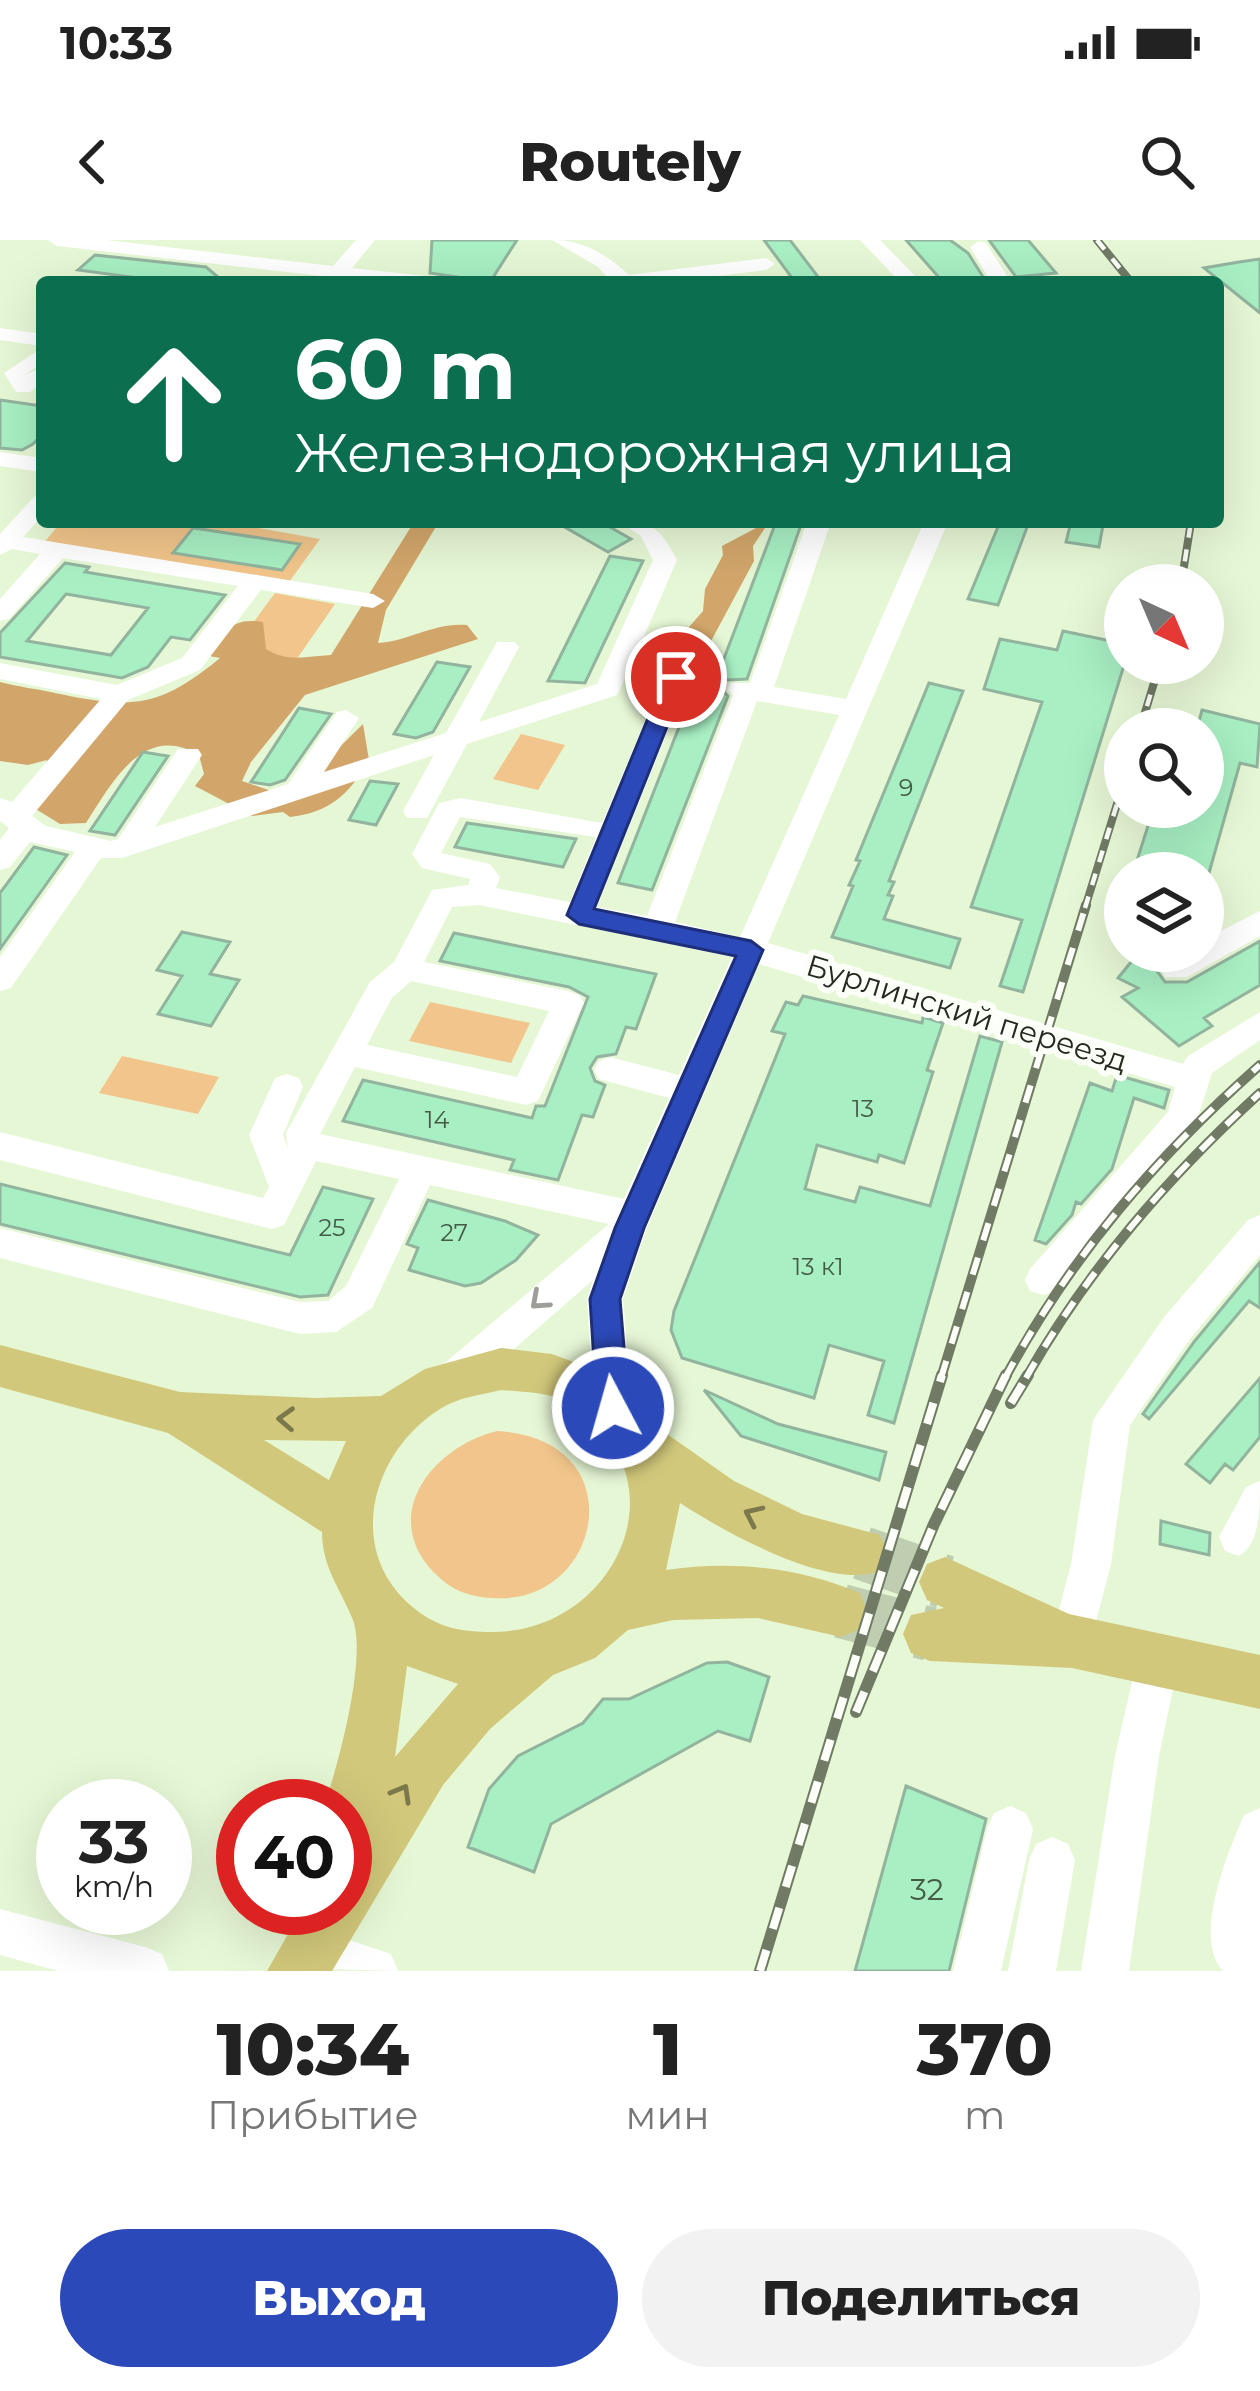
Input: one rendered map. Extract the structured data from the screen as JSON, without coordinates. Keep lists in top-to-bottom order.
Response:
{
  "streets": {
    "street": ["Бурлинский переезд"]
  },
  "house_numbers": [
    "9",
    "13",
    "14",
    "25",
    "27",
    "13 к1",
    "32"
  ],
  "north": "bottom right",
  "page": {
    "status": "10:33",
    "header": "Routely",
    "turn": ["60 m", "Железнодорожная улица"],
    "speed": "33 km/h",
    "limit": "40",
    "eta": [
      "10:34",
      "Прибытие",
      "1",
      "мин",
      "370",
      "m"
    ],
    "buttons": ["Выход", "Поделиться"]
  }
}
